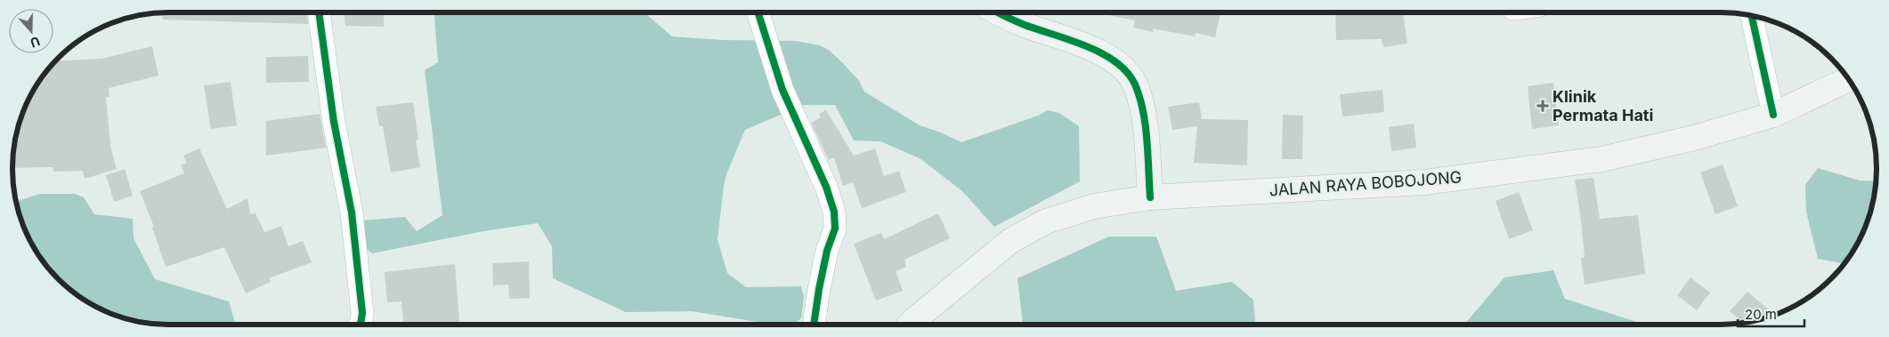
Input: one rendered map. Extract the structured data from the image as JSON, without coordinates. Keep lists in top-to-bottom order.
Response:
{
  "streets": {
    "main road": ["JALAN RAYA BOBOJONG"]
  },
  "places": {
    "health": ["Klinik Permata Hati"]
  },
  "scale_bar": "20 m",
  "north": "bottom"
}
